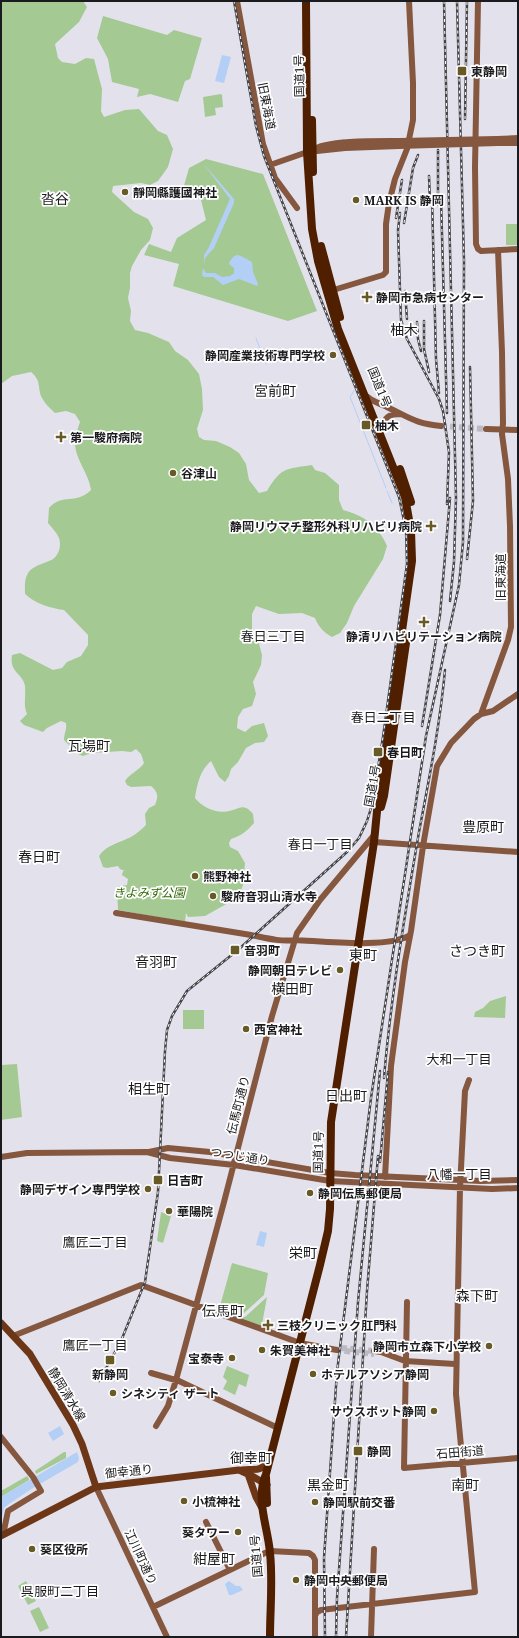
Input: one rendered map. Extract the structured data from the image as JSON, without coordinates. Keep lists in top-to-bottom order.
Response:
{
  "streets": {
    "highway": ["国道1号"],
    "main road": ["静岡清水線", "御幸通り"],
    "street": [
      "旧東海道",
      "伝馬町通り",
      "つつじ通り",
      "石田街道",
      "江川町通り"
    ]
  },
  "crossings": [
    ["国道1号", "伝馬町通り"],
    ["国道1号", "つつじ通り"],
    ["国道1号", "御幸通り"],
    ["伝馬町通り", "つつじ通り"],
    ["静岡清水線", "御幸通り"],
    ["静岡清水線", "江川町通り"],
    ["御幸通り", "江川町通り"]
  ],
  "districts": [
    "沓谷",
    "柚木",
    "宮前町",
    "春日三丁目",
    "春日二丁目",
    "瓦場町",
    "豊原町",
    "春日一丁目",
    "春日町",
    "さつき町",
    "東町",
    "音羽町",
    "横田町",
    "大和一丁目",
    "相生町",
    "日出町",
    "八幡一丁目",
    "鷹匠二丁目",
    "栄町",
    "森下町",
    "伝馬町",
    "鷹匠一丁目",
    "御幸町",
    "黒金町",
    "南町",
    "紺屋町",
    "呉服町二丁目"
  ],
  "parks": ["きよみず公園"],
  "places": {
    "transit": [
      "東静岡",
      "柚木",
      "春日町",
      "音羽町",
      "日吉町",
      "新静岡",
      "静岡"
    ],
    "other": [
      "靜岡縣護國神社",
      "MARK IS 静岡",
      "静岡産業技術専門学校",
      "谷津山",
      "熊野神社",
      "駿府音羽山清水寺",
      "静岡朝日テレビ",
      "西宮神社",
      "静岡デザイン専門学校",
      "静岡伝馬郵便局",
      "華陽院",
      "静岡市立森下小学校",
      "朱賀美神社",
      "宝泰寺",
      "ホテルアソシア静岡",
      "シネシティ ザート",
      "サウスポット静岡",
      "小梳神社",
      "静岡駅前交番",
      "葵タワー",
      "葵区役所",
      "静岡中央郵便局"
    ],
    "health": [
      "静岡市急病センター",
      "第一駿府病院",
      "静岡リウマチ整形外科リハビリ病院",
      "静清リハビリテーション病院",
      "三枝クリニック肛門科"
    ]
  }
}
